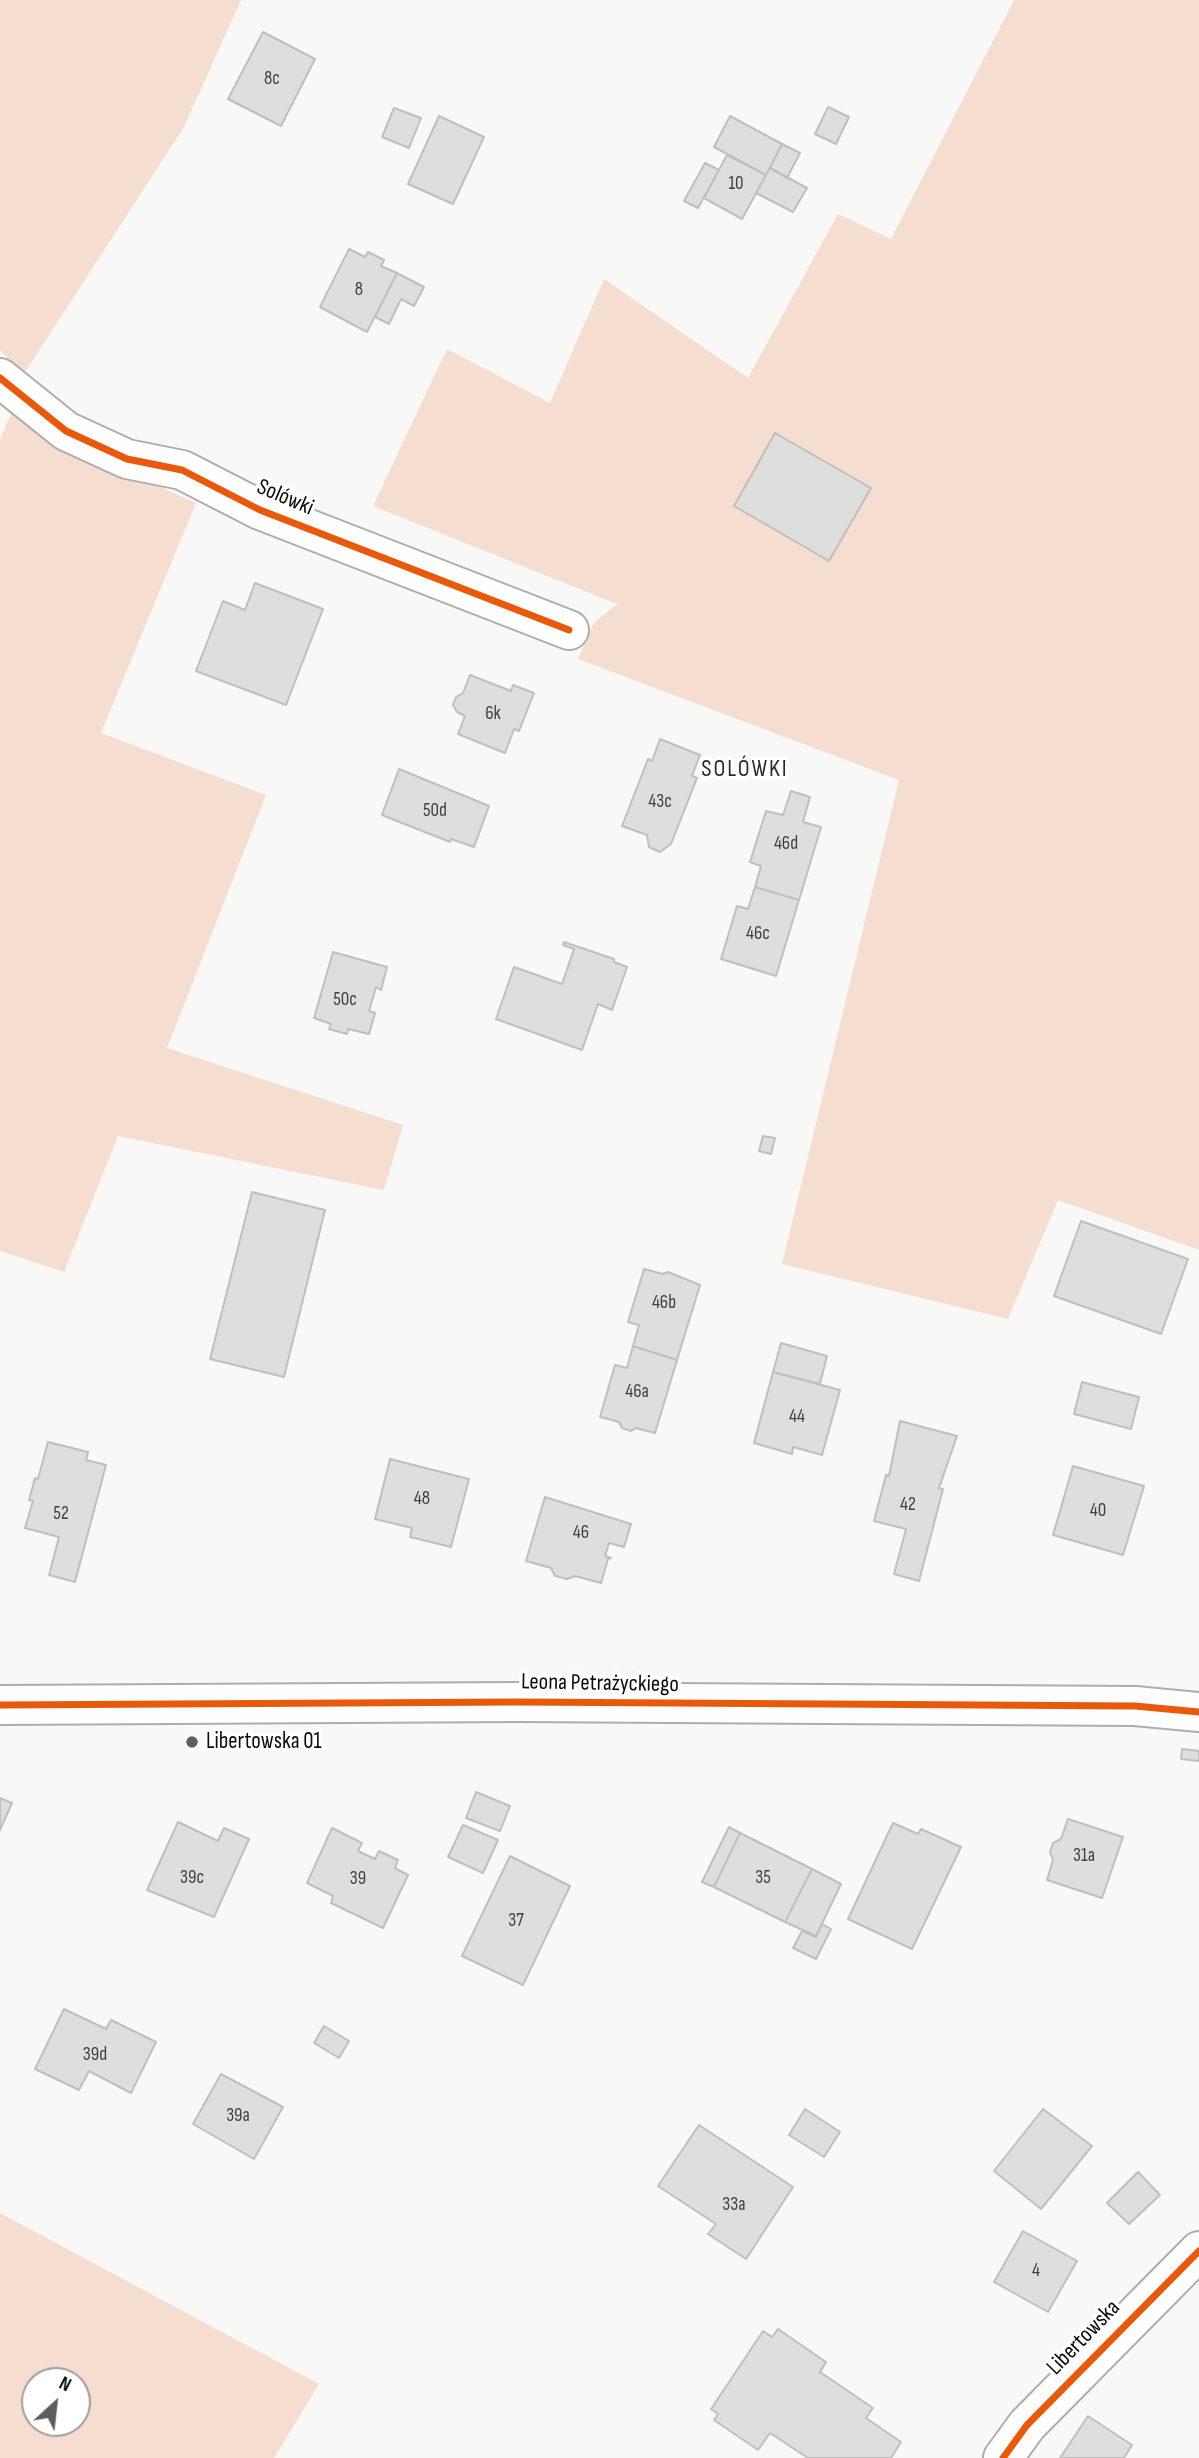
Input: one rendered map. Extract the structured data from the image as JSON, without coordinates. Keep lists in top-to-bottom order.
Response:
{
  "streets": {
    "street": ["Solówki", "Leona Petrażyckiego", "Libertowska"]
  },
  "districts": ["SOLÓWKI"],
  "places": ["Libertowska 01"],
  "house_numbers": [
    "8c",
    "10",
    "8",
    "6k",
    "43c",
    "50d",
    "46d",
    "46c",
    "50c",
    "46b",
    "46a",
    "44",
    "48",
    "42",
    "40",
    "52",
    "46",
    "31a",
    "39c",
    "35",
    "39",
    "37",
    "39d",
    "39a",
    "33a",
    "4"
  ],
  "north": "top right"
}
